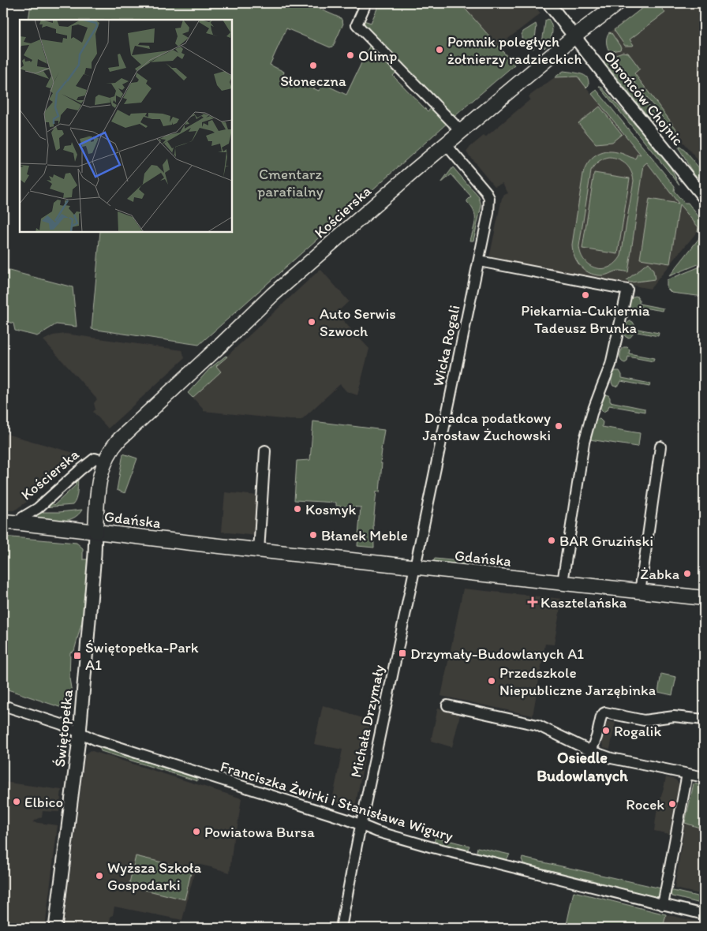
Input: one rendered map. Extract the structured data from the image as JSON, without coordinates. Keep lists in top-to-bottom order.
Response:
{
  "streets": {
    "main road": ["Kościerska", "Gdańska"],
    "street": [
      "Obrońców Chojnic",
      "Wicka Rogali",
      "Michała Drzymały",
      "Świętopełka",
      "Franciszka Żwirki i Stanisława Wigury"
    ]
  },
  "crossings": [
    ["Obrońców Chojnic", "Kościerska"],
    ["Kościerska", "Wicka Rogali"],
    ["Kościerska", "Gdańska"],
    ["Kościerska", "Świętopełka"],
    ["Wicka Rogali", "Gdańska"],
    ["Wicka Rogali", "Michała Drzymały"],
    ["Gdańska", "Michała Drzymały"],
    ["Gdańska", "Świętopełka"],
    ["Michała Drzymały", "Franciszka Żwirki i Stanisława Wigury"],
    ["Świętopełka", "Franciszka Żwirki i Stanisława Wigury"]
  ],
  "districts": ["Osiedle Budowlanych"],
  "parks": ["Cmentarz parafialny"],
  "places": {
    "other": [
      "Pomnik poległych żołnierzy radzieckich",
      "Olimp",
      "Słoneczna",
      "Piekarnia-Cukiernia Tadeusz Brunka",
      "Auto Serwis Szwoch",
      "Doradca podatkowy Jarosław Żuchowski",
      "Kosmyk",
      "Błanek Meble",
      "BAR Gruziński",
      "Żabka",
      "Przedszkole Niepubliczne Jarzębinka",
      "Rogalik",
      "Elbico",
      "Rocek",
      "Powiatowa Bursa",
      "Wyższa Szkoła Gospodarki"
    ],
    "health": ["Kasztelańska"],
    "transit": ["Drzymały-Budowlanych A1", "Świętopełka-Park A1"]
  }
}
